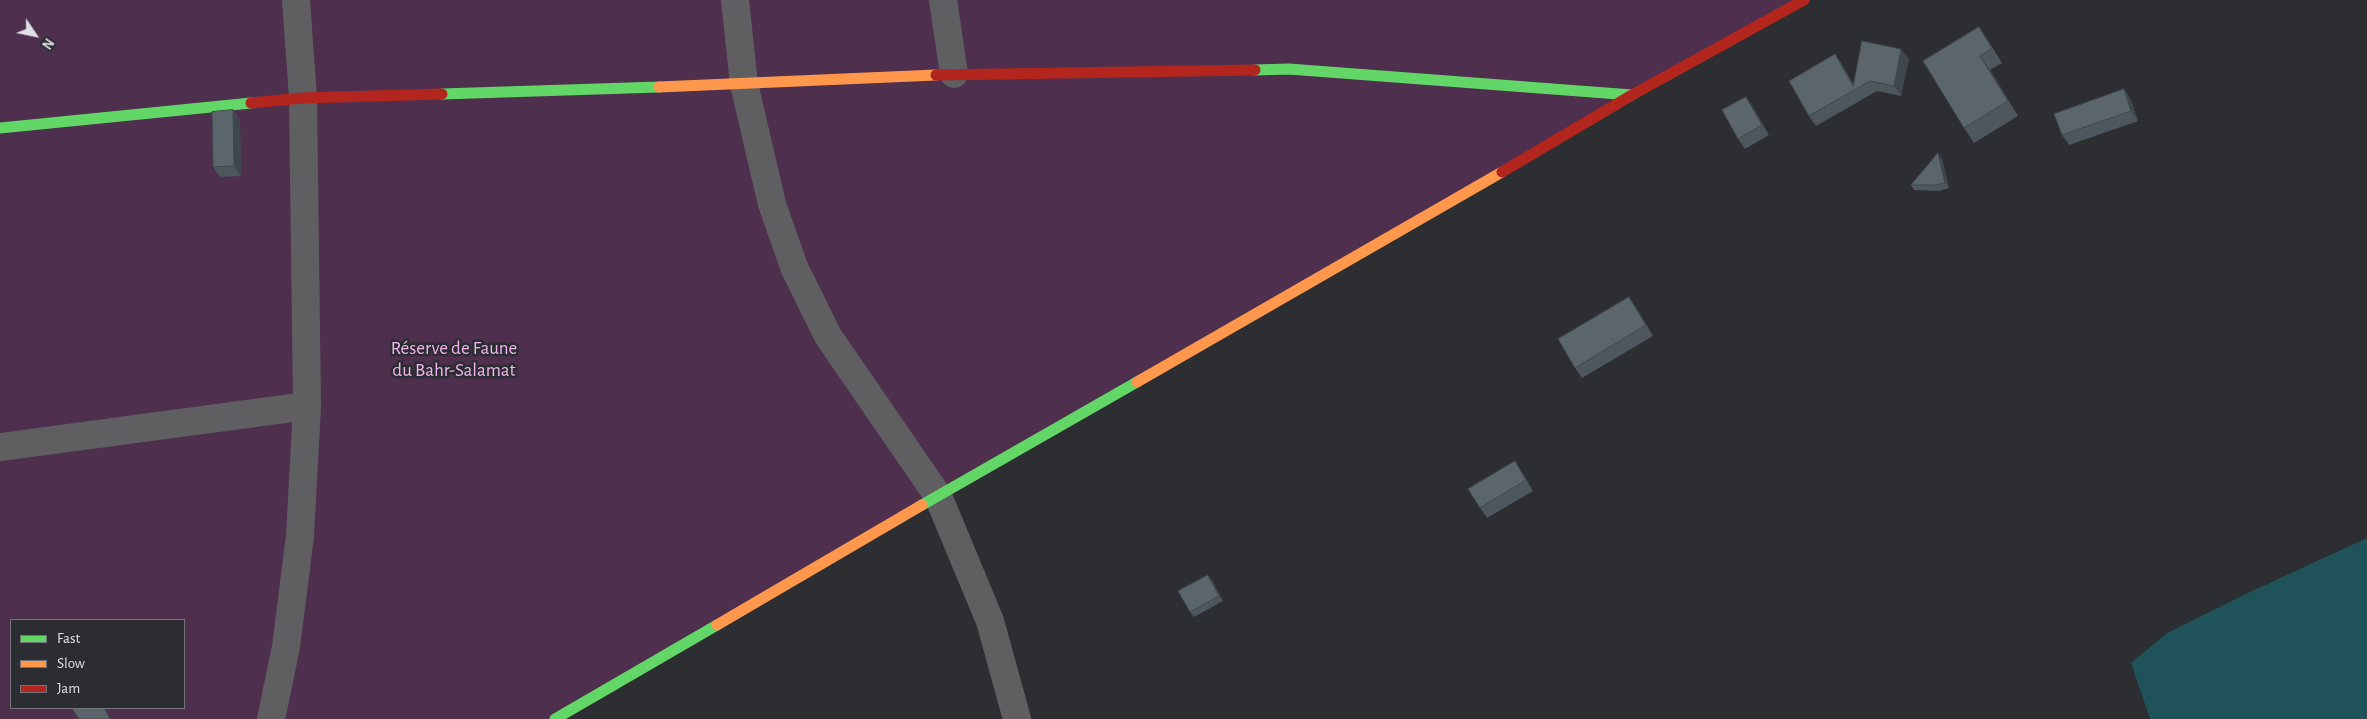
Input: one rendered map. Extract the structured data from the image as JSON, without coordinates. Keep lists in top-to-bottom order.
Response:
{
  "parks": ["Réserve de Faune du Bahr-Salamat"],
  "legend": ["Fast", "Slow", "Jam"],
  "north": "bottom right"
}
